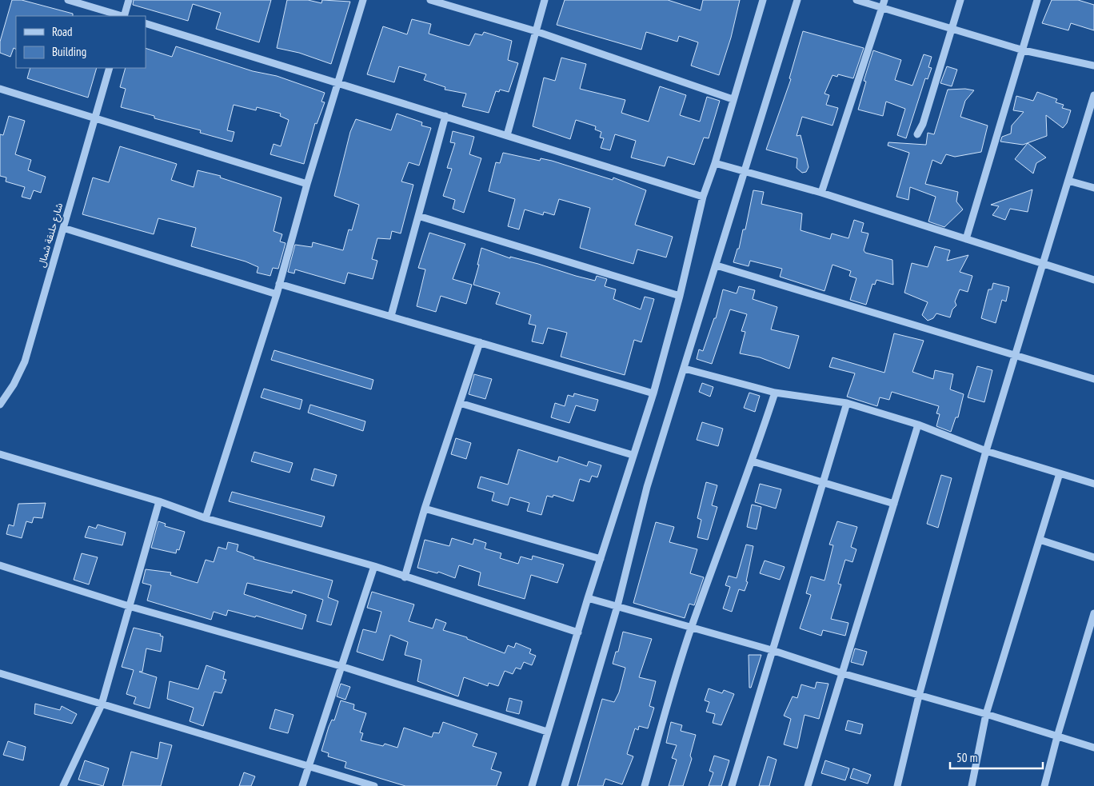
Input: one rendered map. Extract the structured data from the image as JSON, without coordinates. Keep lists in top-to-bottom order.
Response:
{
  "streets": {
    "street": ["شارع حلنقة شمال"]
  },
  "legend": ["Road", "Building"],
  "scale_bar": "50 m"
}
